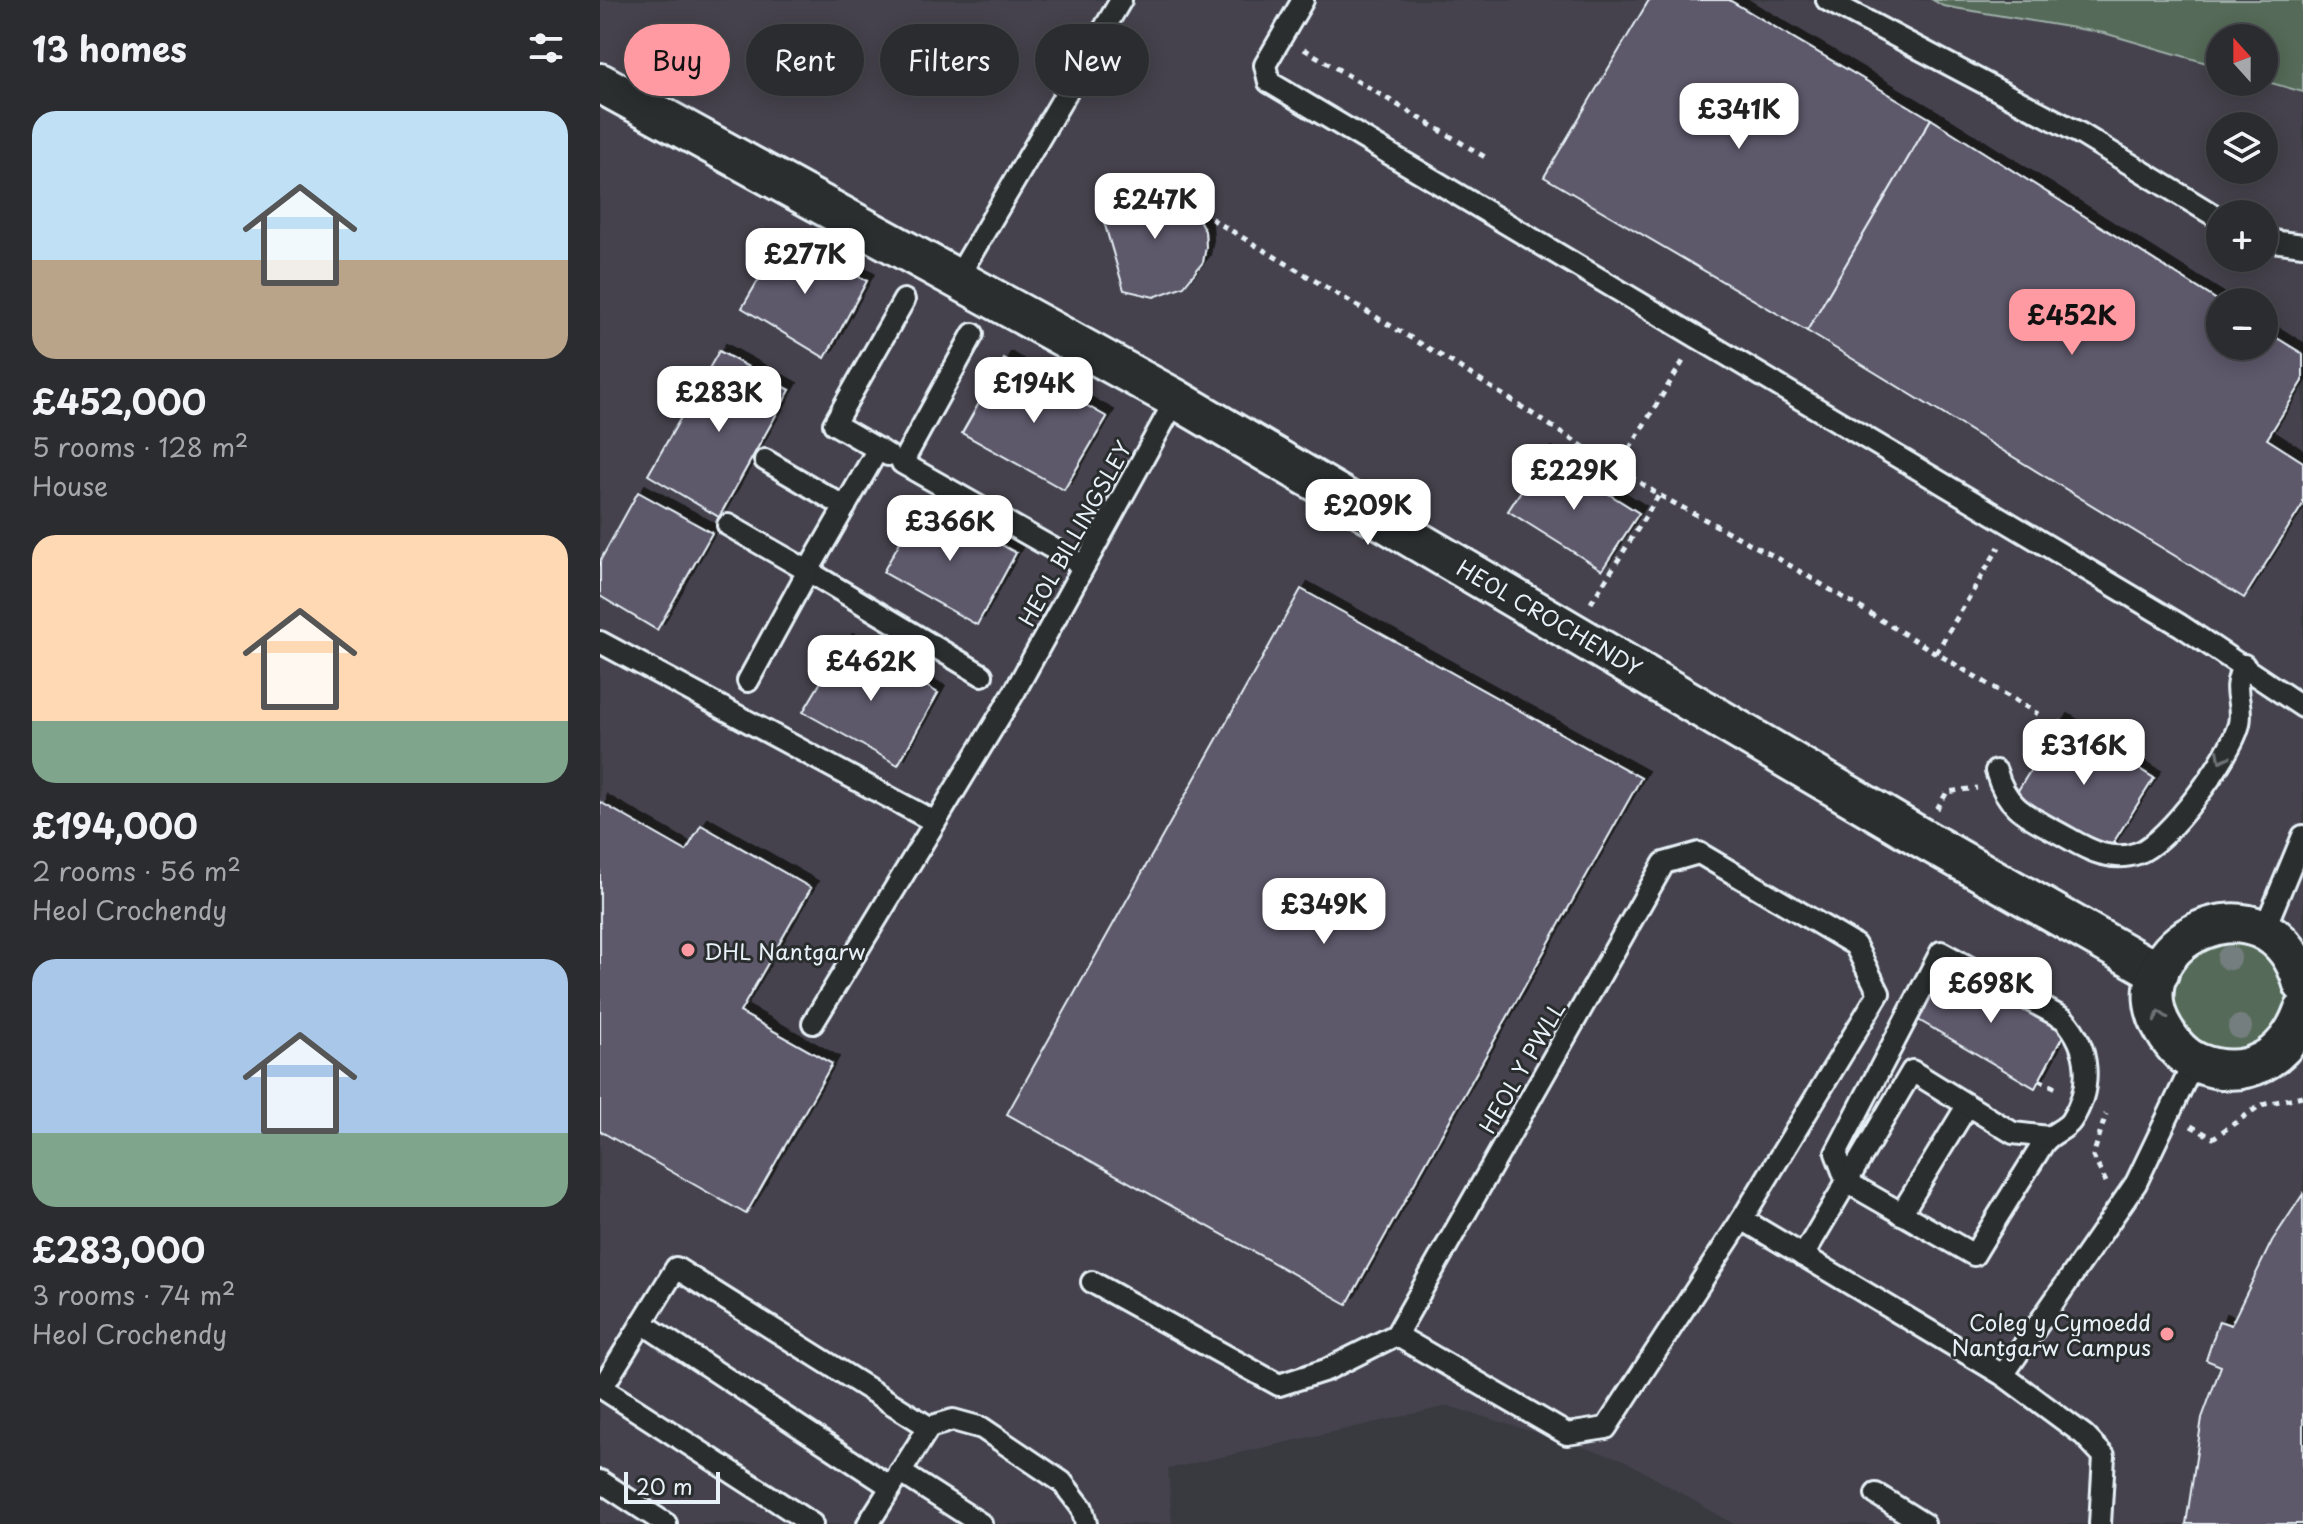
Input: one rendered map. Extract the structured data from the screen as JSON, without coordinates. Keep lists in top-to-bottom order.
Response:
{
  "streets": {
    "street": ["HEOL CROCHENDY"],
    "lane": ["HEOL BILLINGSLEY", "HEOL Y PWLL"]
  },
  "crossings": [
    ["HEOL BILLINGSLEY", "HEOL CROCHENDY"]
  ],
  "places": ["DHL Nantgarw", "Coleg y Cymoedd Nantgarw Campus"],
  "scale_bar": "20 m",
  "north": "top",
  "page": {
    "heading": "13 homes",
    "map_buttons": ["+", "−"],
    "chip": [
      "Buy",
      "Rent",
      "Filters",
      "New"
    ],
    "price": [
      "£341K",
      "£247K",
      "£277K",
      "£452K",
      "£194K",
      "£283K",
      "£229K",
      "£209K",
      "£366K",
      "£462K",
      "£316K",
      "£349K",
      "£698K"
    ],
    "list": [
      {
        "name": "£452,000",
        "note": "5 rooms · 128 m² · House"
      },
      {
        "name": "£194,000",
        "note": "2 rooms · 56 m² · Heol Crochendy"
      },
      {
        "name": "£283,000",
        "note": "3 rooms · 74 m² · Heol Crochendy"
      }
    ],
    "scale": "20 m"
  }
}
